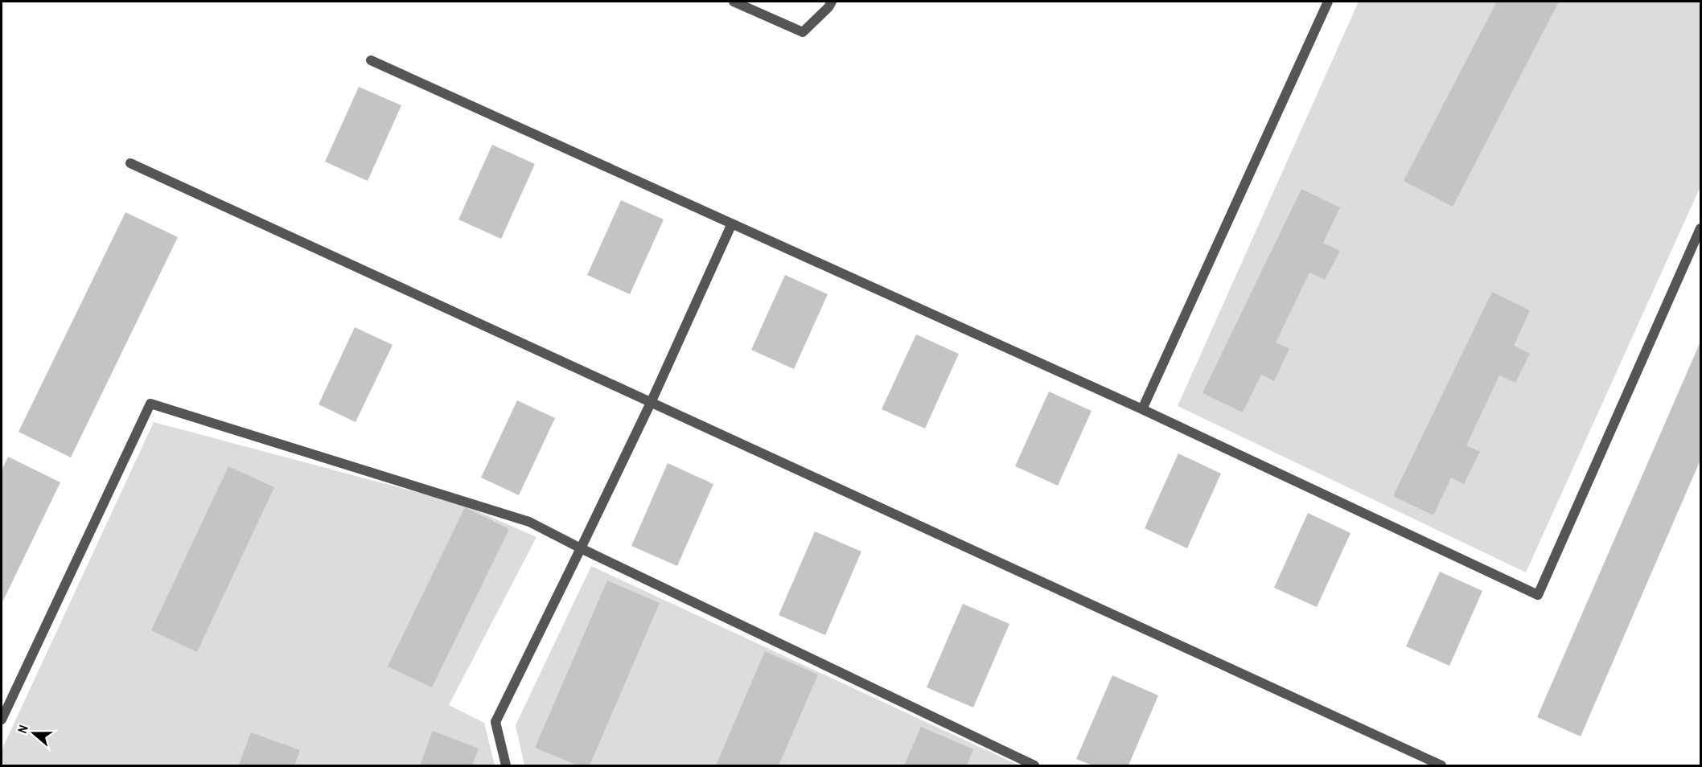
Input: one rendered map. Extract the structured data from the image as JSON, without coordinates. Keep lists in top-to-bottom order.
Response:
{
  "north": "left"
}
